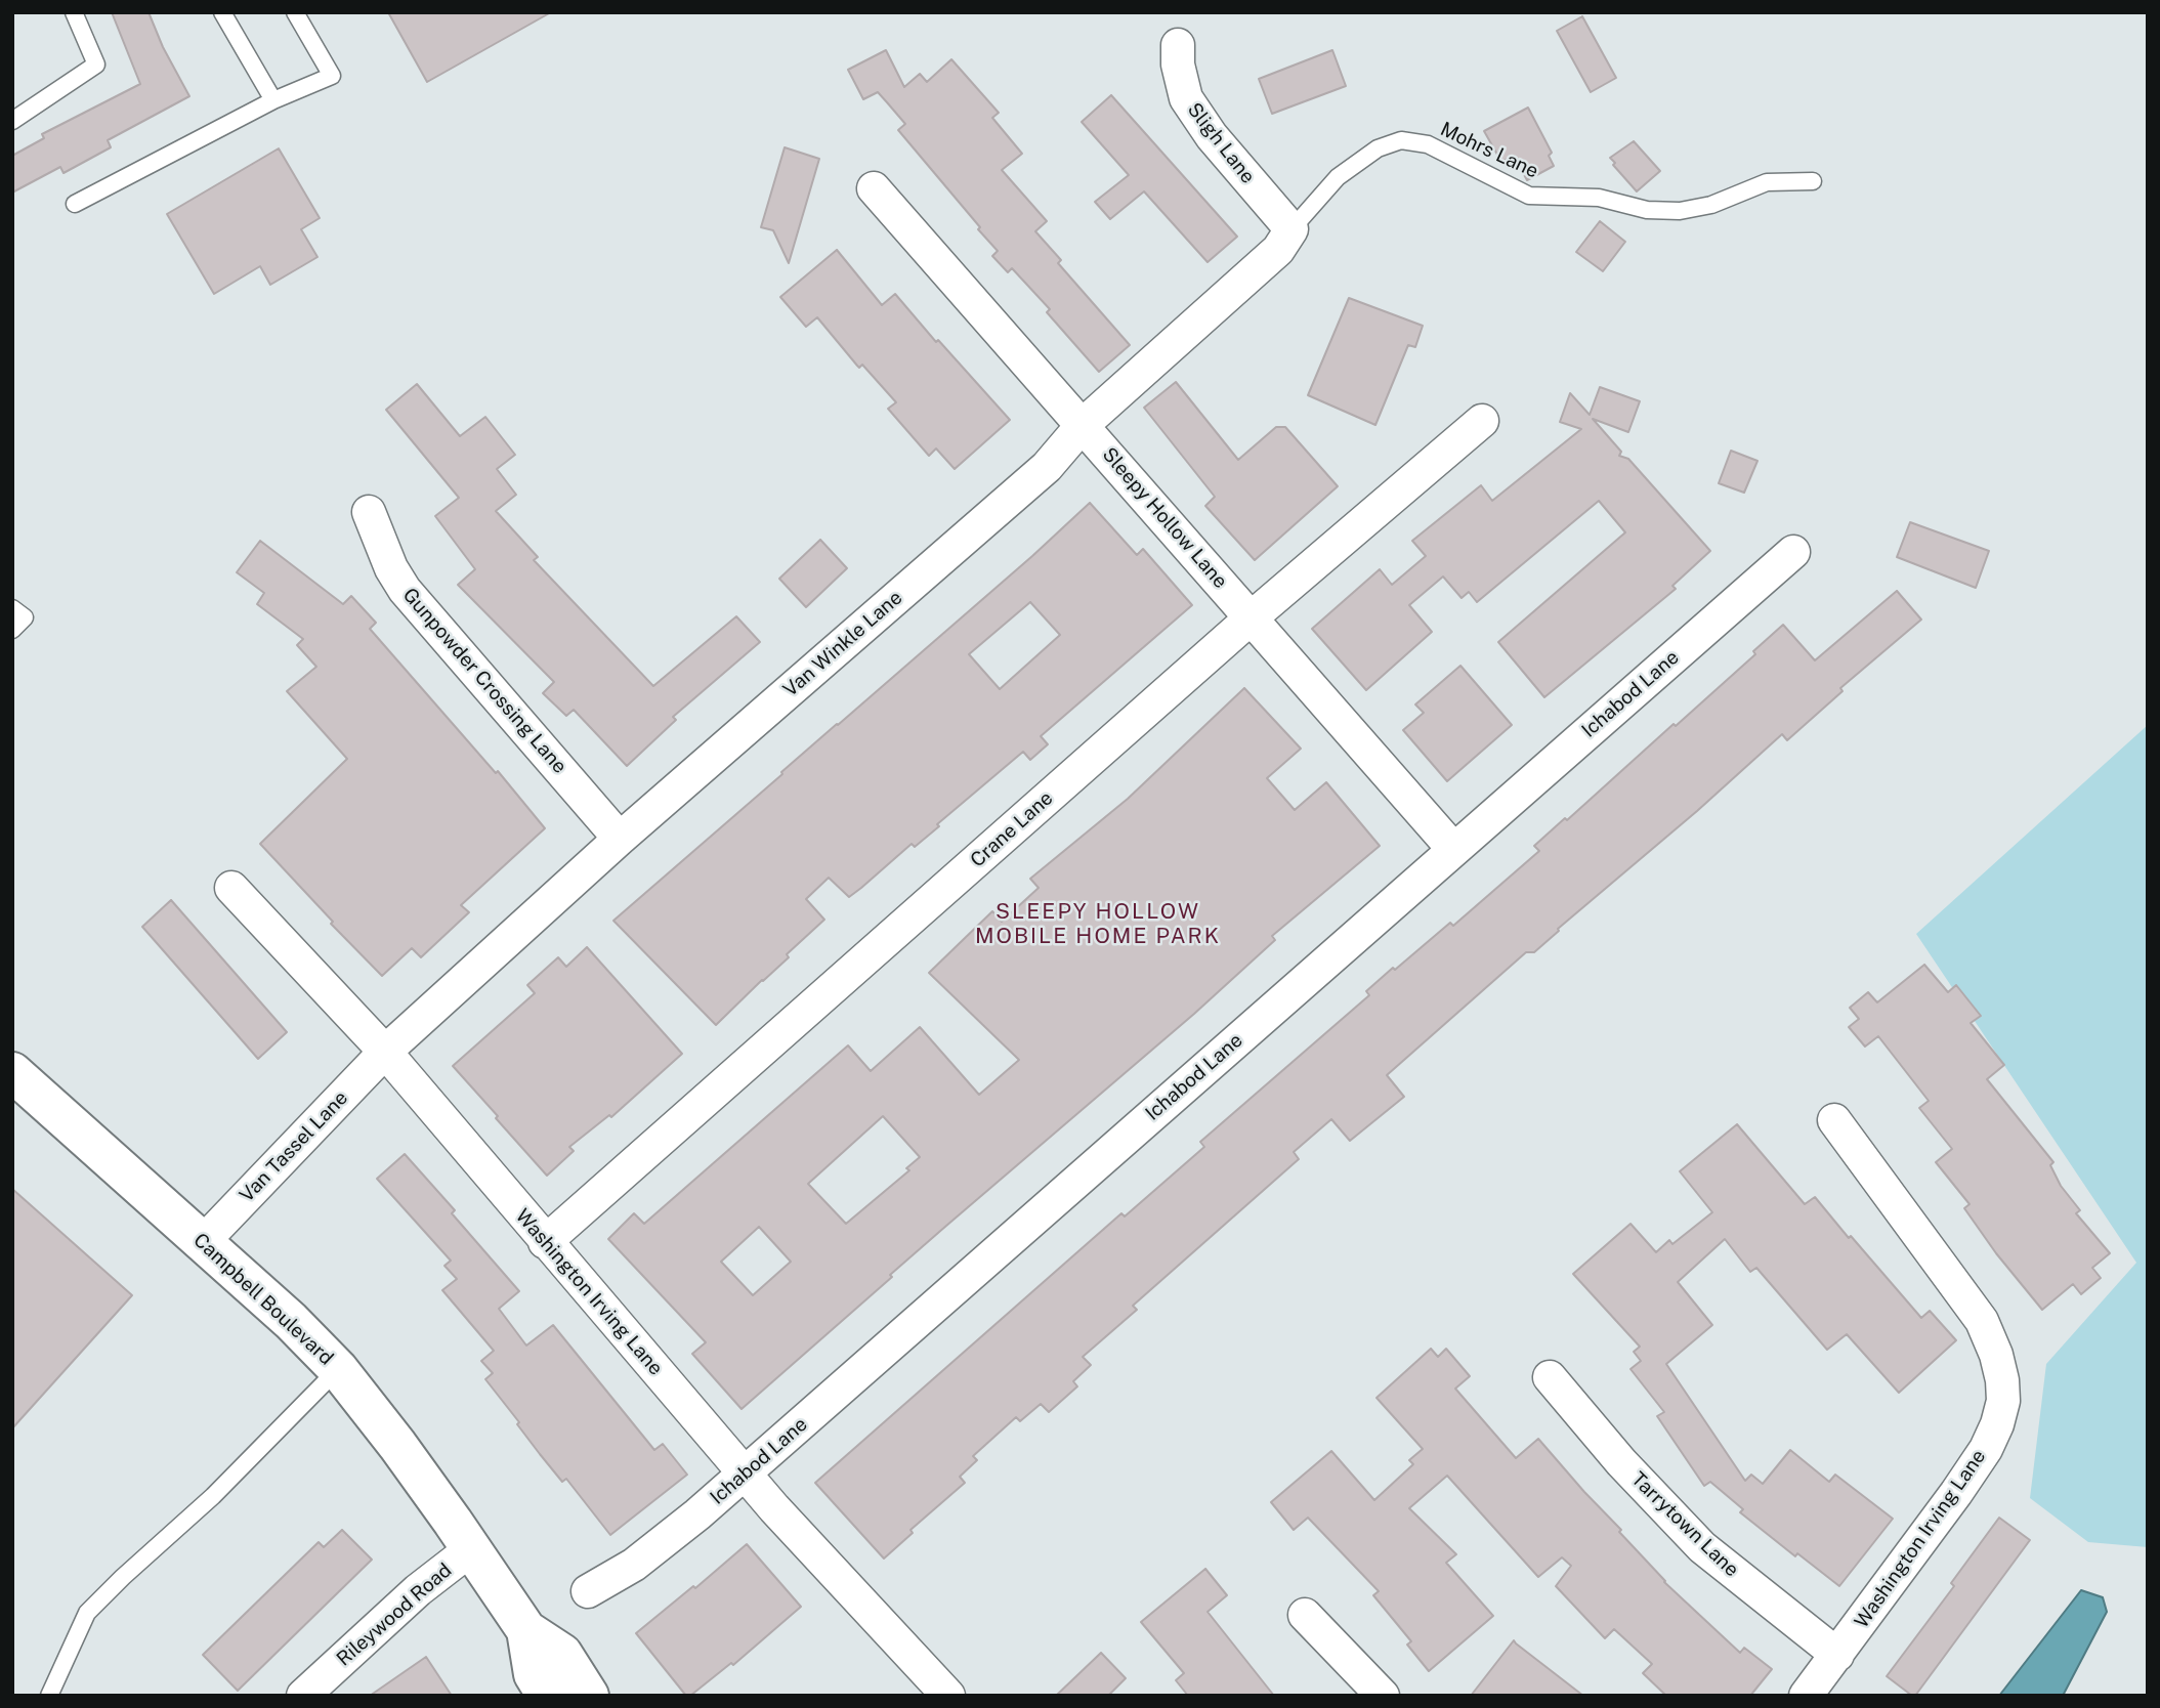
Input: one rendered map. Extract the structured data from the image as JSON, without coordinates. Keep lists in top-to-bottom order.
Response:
{
  "streets": {
    "street": [
      "Sligh Lane",
      "Sleepy Hollow Lane",
      "Van Winkle Lane",
      "Gunpowder Crossing Lane",
      "Ichabod Lane",
      "Crane Lane",
      "Van Tassel Lane",
      "Washington Irving Lane",
      "Campbell Boulevard",
      "Tarrytown Lane",
      "Rileywood Road"
    ],
    "lane": ["Mohrs Lane"]
  },
  "crossings": [
    ["Sligh Lane", "Mohrs Lane"],
    ["Sligh Lane", "Van Winkle Lane"],
    ["Mohrs Lane", "Van Winkle Lane"],
    ["Sleepy Hollow Lane", "Van Winkle Lane"],
    ["Sleepy Hollow Lane", "Ichabod Lane"],
    ["Sleepy Hollow Lane", "Crane Lane"],
    ["Van Winkle Lane", "Gunpowder Crossing Lane"],
    ["Van Winkle Lane", "Van Tassel Lane"],
    ["Van Winkle Lane", "Washington Irving Lane"],
    ["Ichabod Lane", "Washington Irving Lane"],
    ["Crane Lane", "Washington Irving Lane"],
    ["Van Tassel Lane", "Washington Irving Lane"],
    ["Van Tassel Lane", "Campbell Boulevard"],
    ["Washington Irving Lane", "Tarrytown Lane"],
    ["Campbell Boulevard", "Rileywood Road"]
  ],
  "districts": ["SLEEPY HOLLOW MOBILE HOME PARK"]
}
